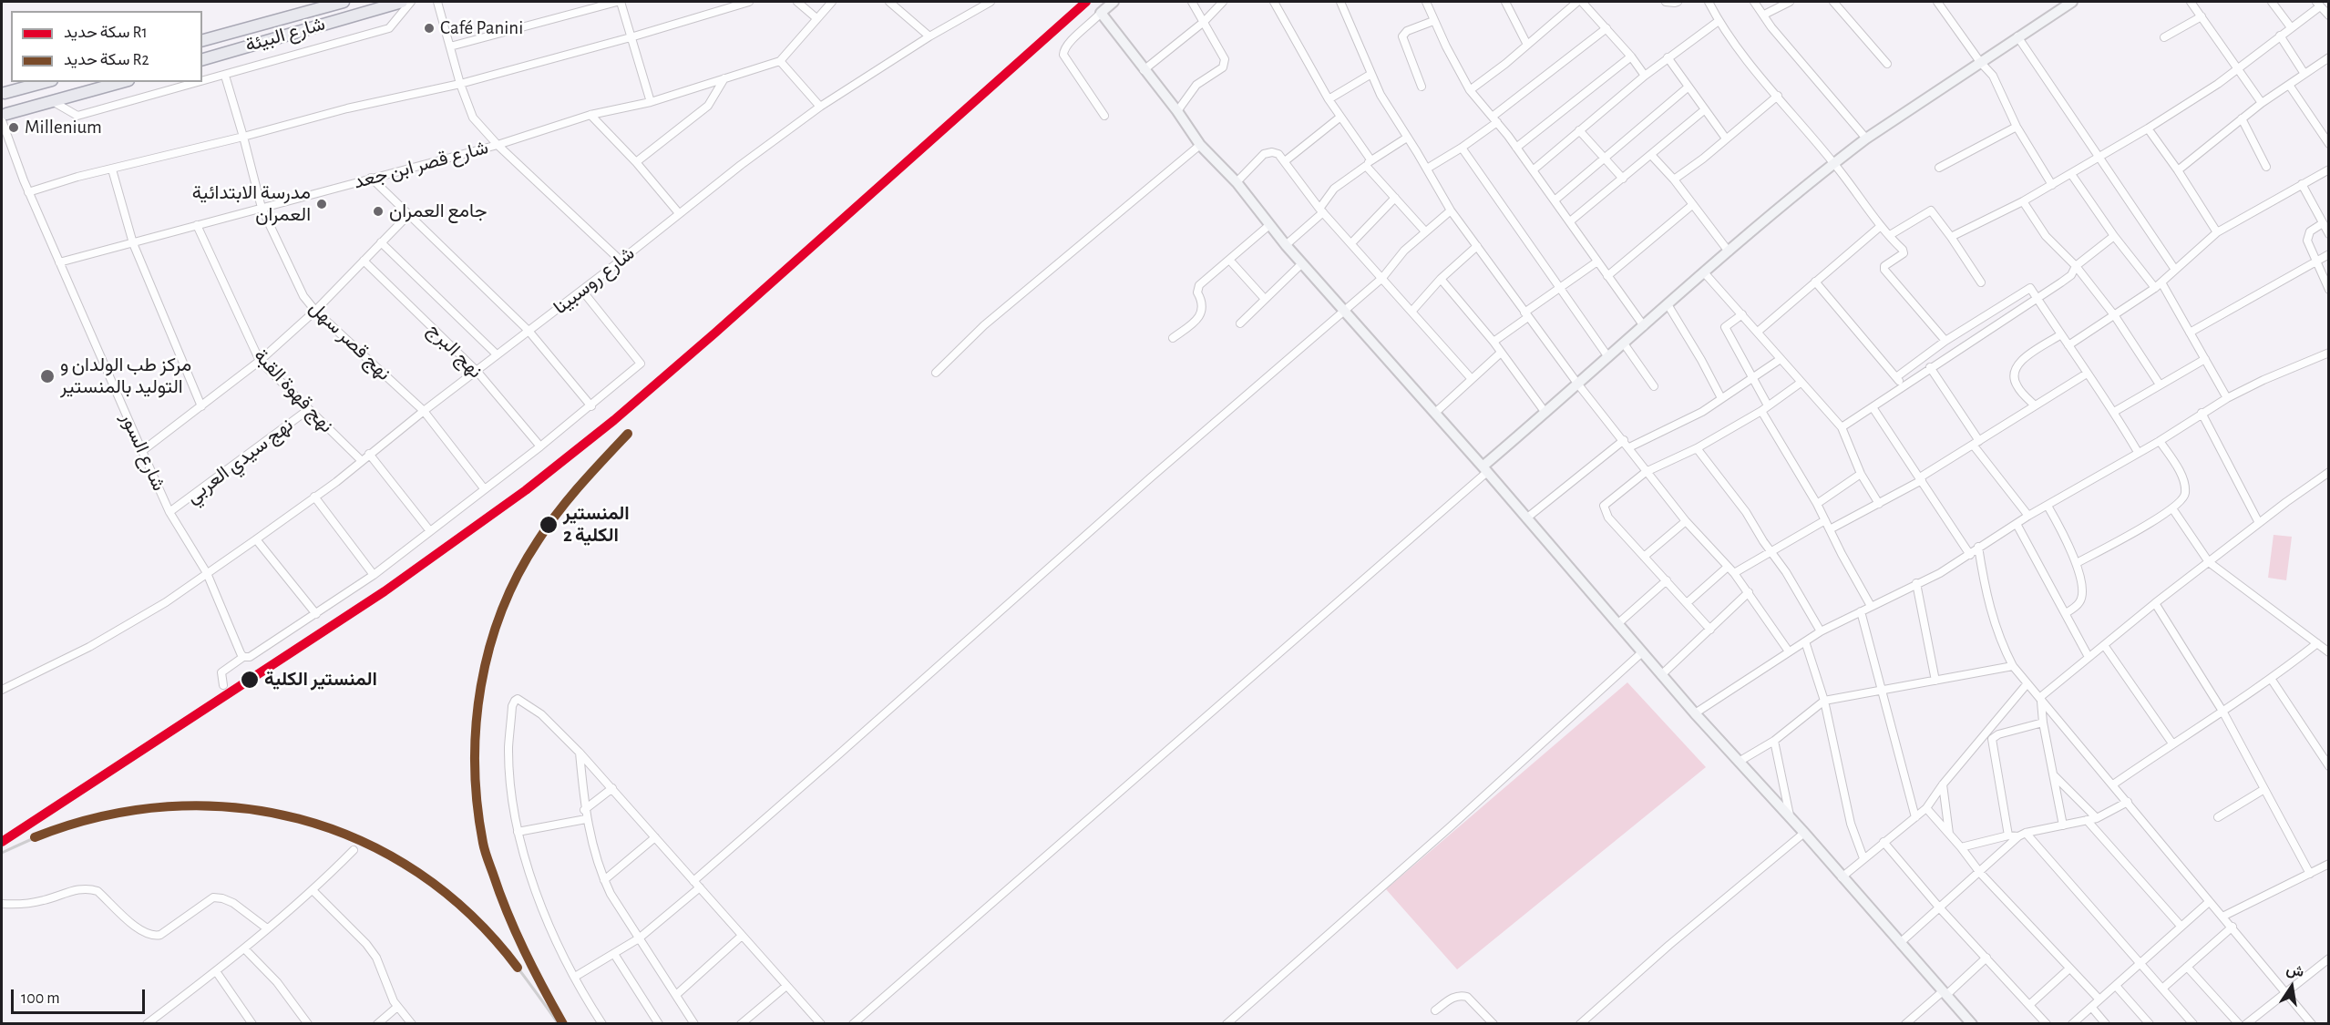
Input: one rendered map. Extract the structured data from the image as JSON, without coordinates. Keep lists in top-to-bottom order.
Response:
{
  "streets": {
    "main road": ["شارع البيئة"],
    "street": [
      "شارع قصر ابن جعد",
      "شارع روسبينا",
      "نهج قصر سهل",
      "نهج البرج",
      "نهج قهوة القبة",
      "شارع السور",
      "نهج سيدي العربي"
    ]
  },
  "crossings": [
    ["شارع قصر ابن جعد", "نهج قصر سهل"],
    ["شارع قصر ابن جعد", "نهج قهوة القبة"],
    ["شارع قصر ابن جعد", "شارع السور"],
    ["شارع روسبينا", "نهج قصر سهل"],
    ["شارع روسبينا", "نهج البرج"],
    ["شارع روسبينا", "نهج قهوة القبة"],
    ["شارع روسبينا", "شارع السور"],
    ["نهج قهوة القبة", "نهج سيدي العربي"],
    ["شارع السور", "نهج سيدي العربي"]
  ],
  "places": [
    "Café Panini",
    "Millenium",
    "مدرسة الابتدائية العمران",
    "جامع العمران",
    "مركز طب الولدان و التوليد بالمنستير",
    "المنستير الكلية 2",
    "المنستير الكلية"
  ],
  "lines": ["rail line R1", "rail line R2"],
  "legend": ["سكة حديد R1", "سكة حديد R2"],
  "scale_bar": "100 m",
  "north": "top"
}
